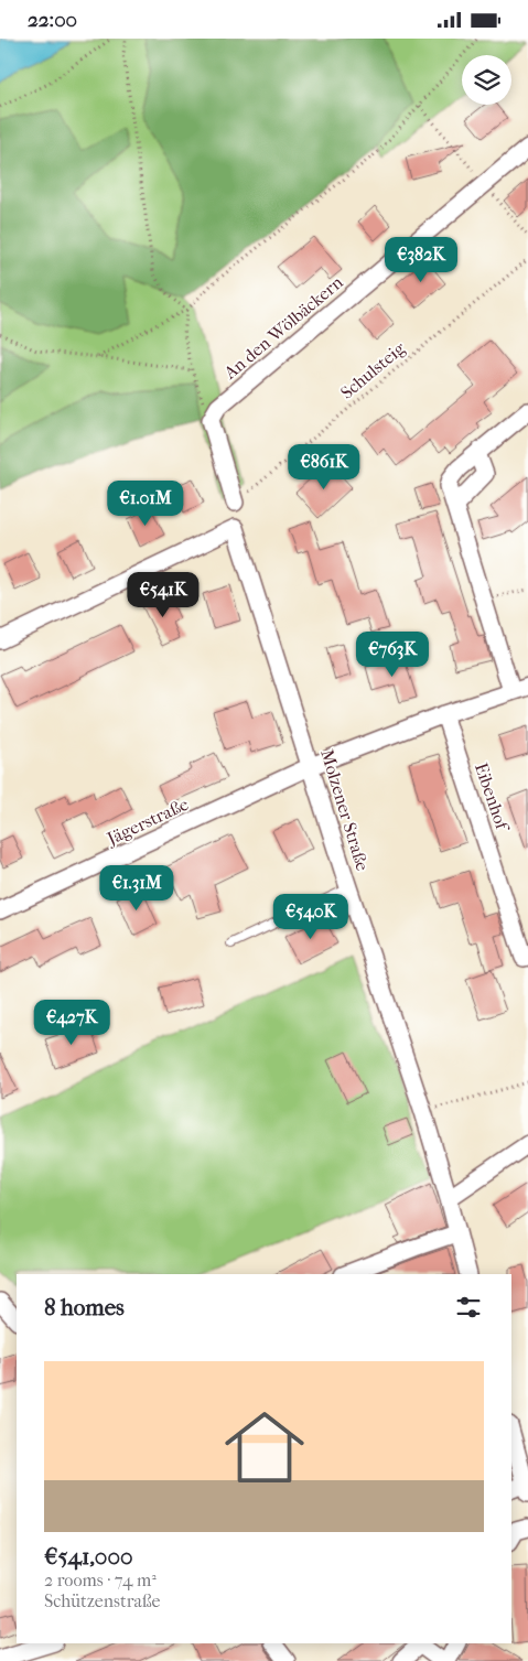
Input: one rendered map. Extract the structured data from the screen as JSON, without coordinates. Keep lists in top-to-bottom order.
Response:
{
  "streets": {
    "street": [
      "An den Wölbäckern",
      "Eibenhof",
      "Molzener Straße",
      "Jägerstraße"
    ],
    "path": ["Schulsteig"]
  },
  "crossings": [
    ["Eibenhof", "Jägerstraße"],
    ["Molzener Straße", "Jägerstraße"]
  ],
  "page": {
    "status": "22:00",
    "price": [
      "€382K",
      "€861K",
      "€1.01M",
      "€541K",
      "€763K",
      "€1.31M",
      "€540K",
      "€427K"
    ],
    "heading": "8 homes",
    "list": [
      {
        "name": "€541,000",
        "note": "2 rooms · 74 m² · Schützenstraße"
      }
    ]
  }
}
